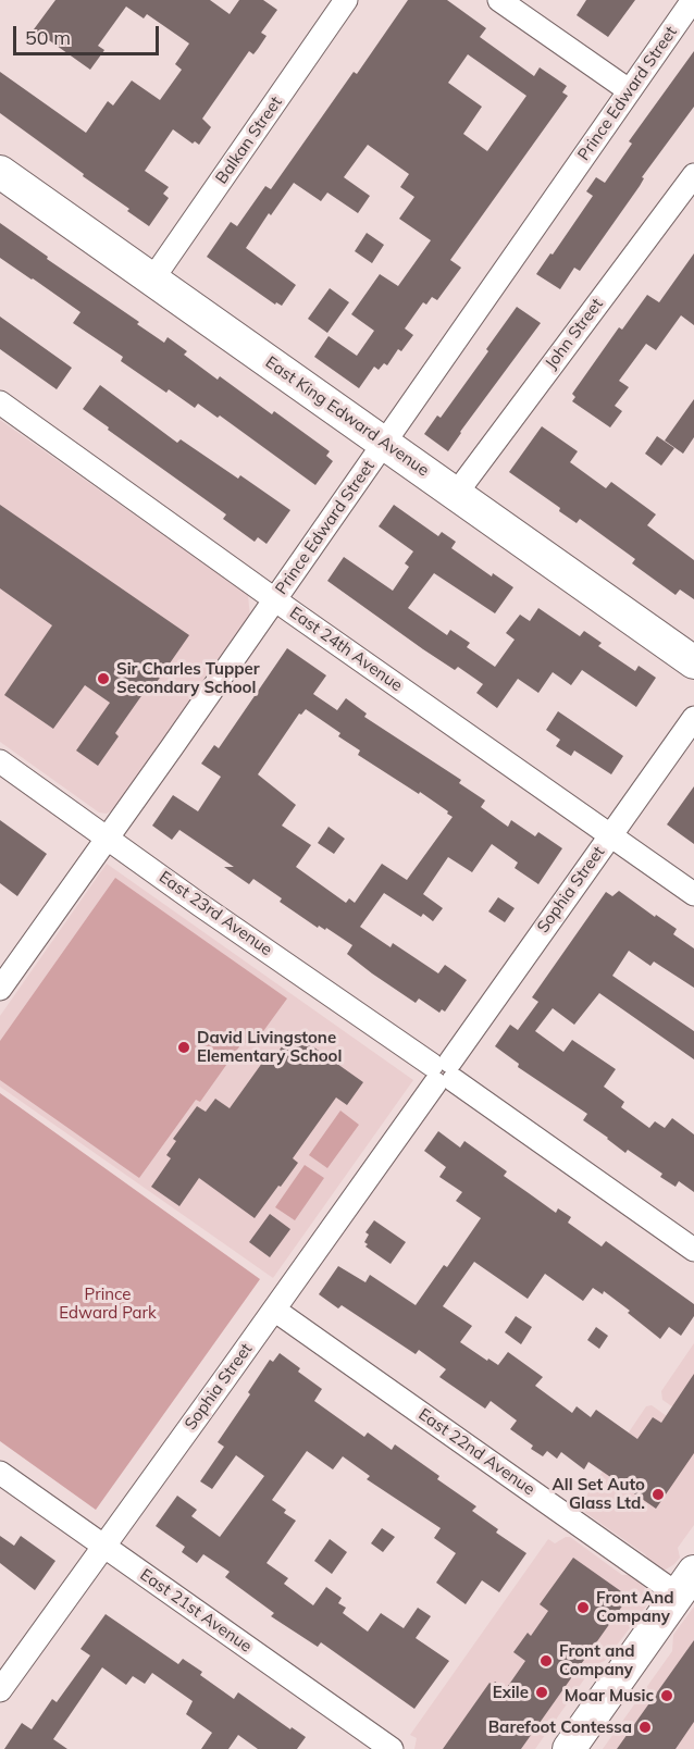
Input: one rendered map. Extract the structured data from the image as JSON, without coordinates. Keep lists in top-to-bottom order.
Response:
{
  "streets": {
    "main road": ["East King Edward Avenue"],
    "street": [
      "Prince Edward Street",
      "Balkan Street",
      "John Street",
      "East 24th Avenue",
      "Sophia Street",
      "East 23rd Avenue",
      "East 22nd Avenue",
      "East 21st Avenue"
    ]
  },
  "crossings": [
    ["Prince Edward Street", "East King Edward Avenue"],
    ["Prince Edward Street", "East 24th Avenue"],
    ["Prince Edward Street", "East 23rd Avenue"],
    ["Balkan Street", "East King Edward Avenue"],
    ["John Street", "East King Edward Avenue"],
    ["East 24th Avenue", "Sophia Street"],
    ["Sophia Street", "East 23rd Avenue"],
    ["Sophia Street", "East 22nd Avenue"],
    ["Sophia Street", "East 21st Avenue"]
  ],
  "parks": ["Prince Edward Park"],
  "places": [
    "Sir Charles Tupper Secondary School",
    "David Livingstone Elementary School",
    "All Set Auto Glass Ltd.",
    "Front And Company",
    "Front and Company",
    "Exile",
    "Moar Music",
    "Barefoot Contessa"
  ],
  "scale_bar": "50 m"
}
